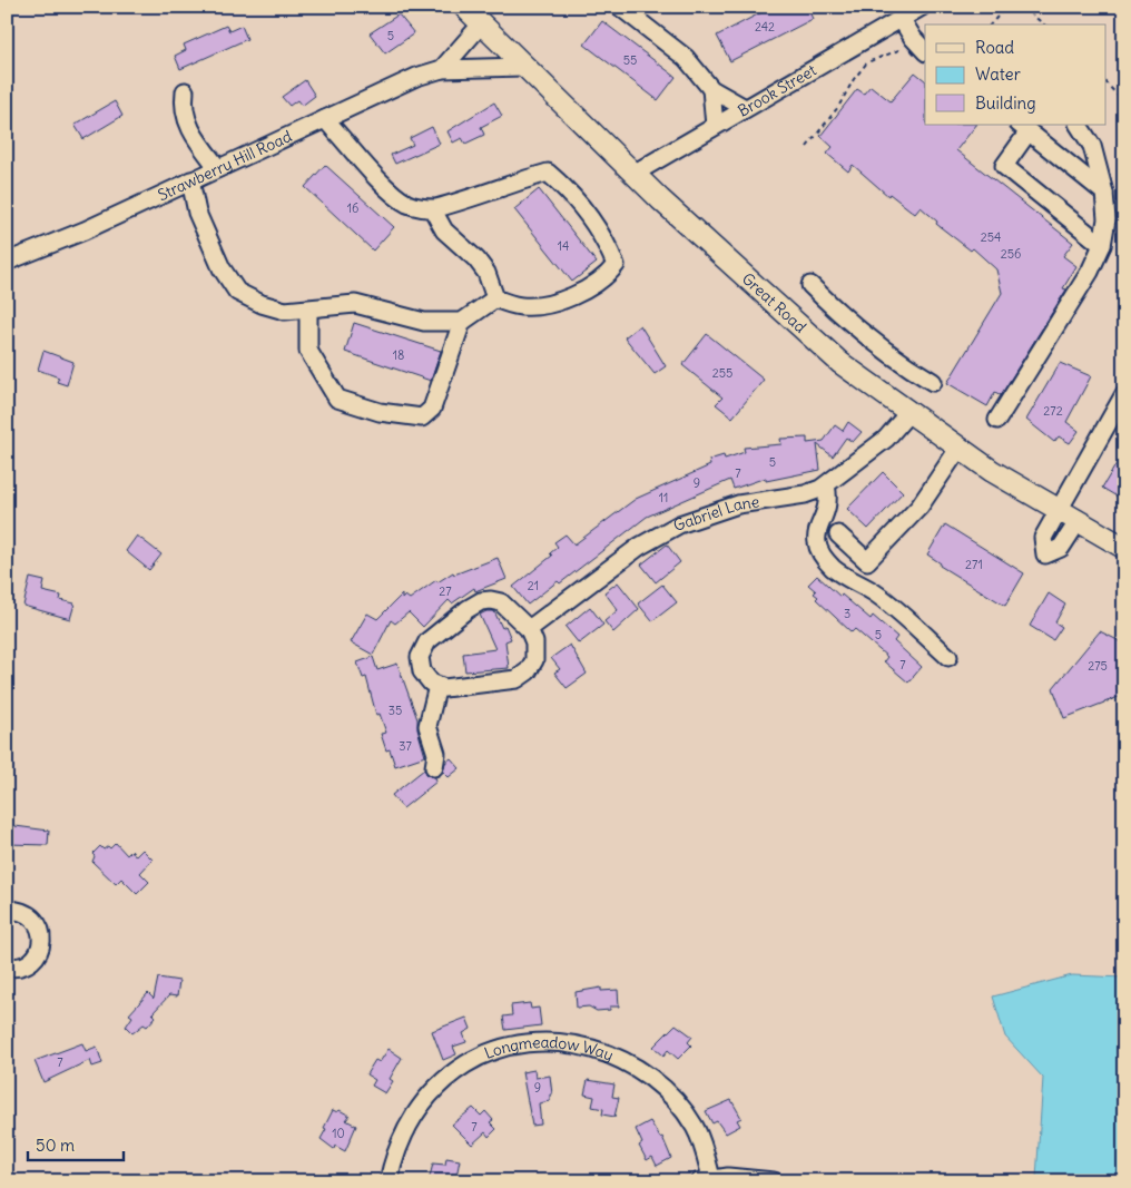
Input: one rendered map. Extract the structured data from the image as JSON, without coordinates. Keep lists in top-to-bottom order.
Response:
{
  "streets": {
    "main road": ["Great Road"],
    "street": [
      "Brook Street",
      "Strawberry Hill Road",
      "Gabriel Lane",
      "Longmeadow Way"
    ]
  },
  "crossings": [
    ["Brook Street", "Great Road"],
    ["Strawberry Hill Road", "Great Road"],
    ["Great Road", "Gabriel Lane"]
  ],
  "house_numbers": [
    "242",
    "5",
    "55",
    "16",
    "254",
    "14",
    "256",
    "18",
    "255",
    "272",
    "5",
    "7",
    "9",
    "11",
    "271",
    "21",
    "27",
    "3",
    "5",
    "7",
    "275",
    "35",
    "37",
    "7",
    "9",
    "7",
    "10"
  ],
  "legend": ["Road", "Water", "Building"],
  "scale_bar": "50 m"
}
